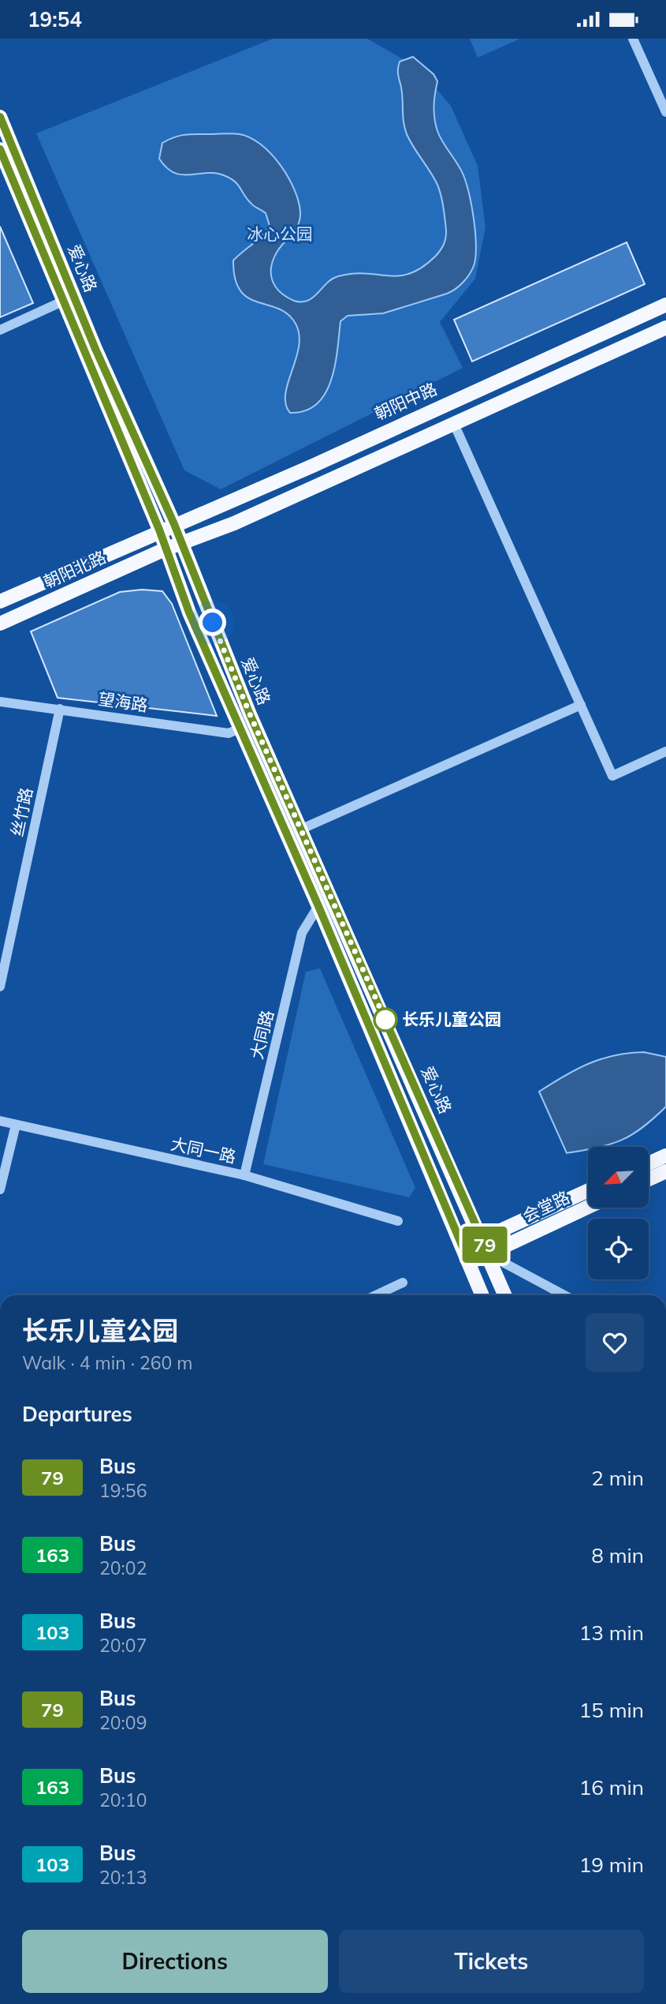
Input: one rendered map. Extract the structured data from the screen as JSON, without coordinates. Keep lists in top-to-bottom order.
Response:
{
  "streets": {
    "main road": [
      "爱心路",
      "朝阳中路",
      "朝阳北路",
      "会堂路"
    ],
    "street": [
      "望海路",
      "丝竹路",
      "大同路",
      "大同一路"
    ]
  },
  "crossings": [
    ["爱心路", "朝阳中路"],
    ["爱心路", "朝阳北路"],
    ["爱心路", "望海路"],
    ["爱心路", "大同路"],
    ["爱心路", "会堂路"],
    ["朝阳中路", "朝阳北路"],
    ["望海路", "丝竹路"],
    ["大同路", "大同一路"]
  ],
  "parks": ["冰心公园"],
  "places": ["长乐儿童公园"],
  "lines": ["bus line 79"],
  "north": "bottom left",
  "page": {
    "status": "19:54",
    "on_map": "79",
    "heading": [
      ["长乐儿童公园", "Walk · 4 min · 260 m"],
      "Departures"
    ],
    "list": [
      {
        "mark": "79",
        "name": "Bus",
        "note": "19:56",
        "value": "2 min"
      },
      {
        "mark": "163",
        "name": "Bus",
        "note": "20:02",
        "value": "8 min"
      },
      {
        "mark": "103",
        "name": "Bus",
        "note": "20:07",
        "value": "13 min"
      },
      {
        "mark": "79",
        "name": "Bus",
        "note": "20:09",
        "value": "15 min"
      },
      {
        "mark": "163",
        "name": "Bus",
        "note": "20:10",
        "value": "16 min"
      },
      {
        "mark": "103",
        "name": "Bus",
        "note": "20:13",
        "value": "19 min"
      }
    ],
    "buttons": ["Directions", "Tickets"]
  }
}
